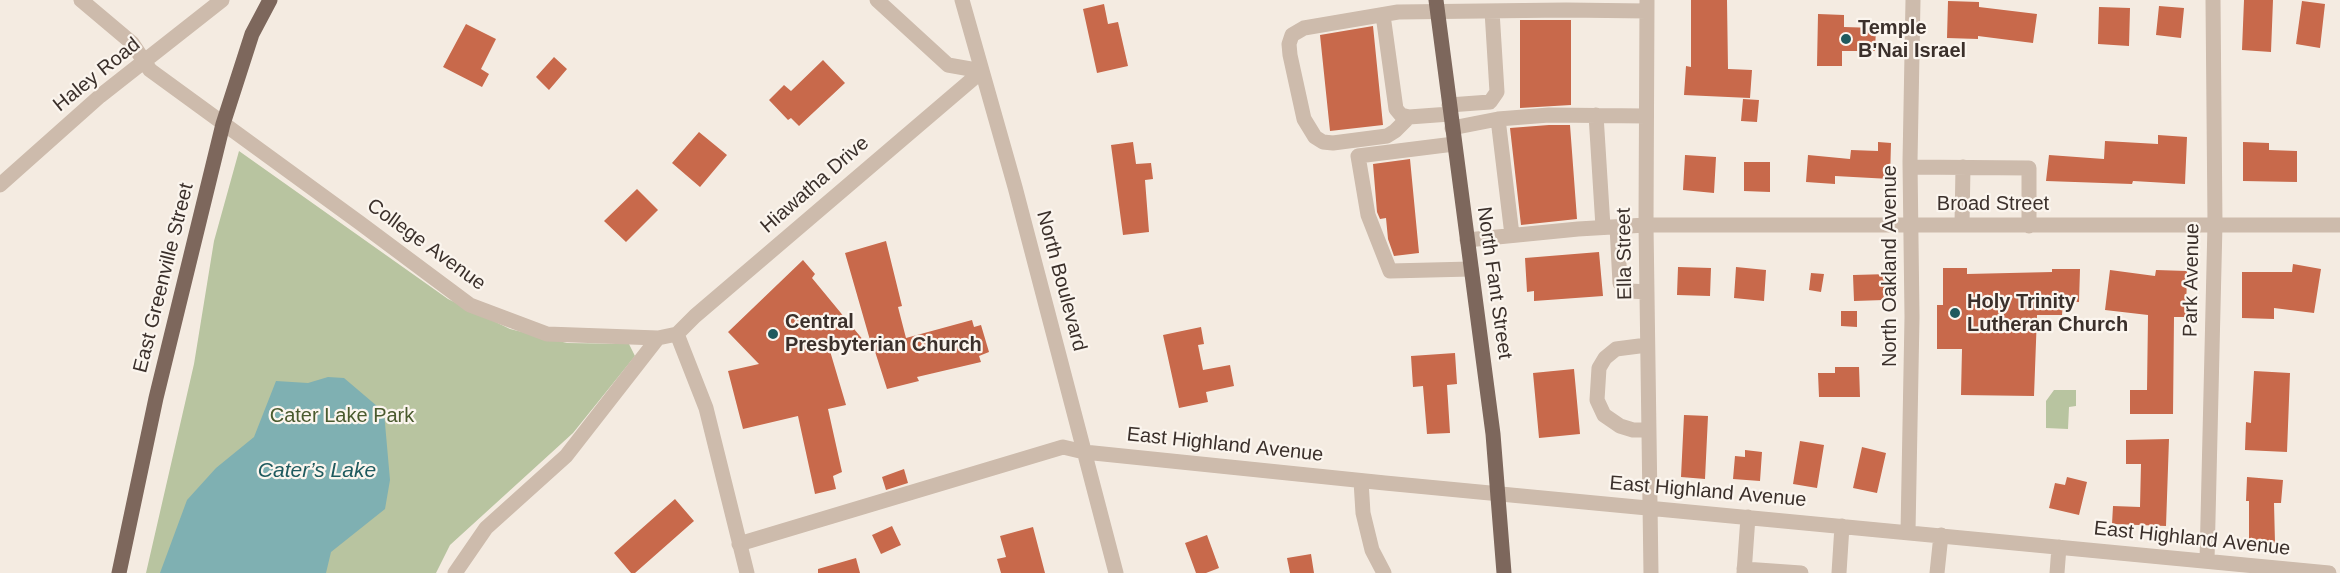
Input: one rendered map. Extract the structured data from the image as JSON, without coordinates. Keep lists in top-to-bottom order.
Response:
{
  "streets": {
    "main road": ["East Greenville Street", "North Fant Street"],
    "street": [
      "Haley Road",
      "Hiawatha Drive",
      "Broad Street",
      "College Avenue",
      "Ella Street",
      "North Oakland Avenue",
      "Park Avenue",
      "North Boulevard",
      "East Highland Avenue"
    ]
  },
  "crossings": [
    ["Haley Road", "College Avenue"],
    ["Hiawatha Drive", "College Avenue"],
    ["Hiawatha Drive", "North Boulevard"],
    ["Broad Street", "Ella Street"],
    ["Broad Street", "North Oakland Avenue"],
    ["Broad Street", "Park Avenue"],
    ["Broad Street", "North Fant Street"],
    ["College Avenue", "East Greenville Street"],
    ["Ella Street", "East Highland Avenue"],
    ["North Oakland Avenue", "East Highland Avenue"],
    ["Park Avenue", "East Highland Avenue"],
    ["North Boulevard", "East Highland Avenue"],
    ["North Fant Street", "East Highland Avenue"]
  ],
  "water": ["Cater’s Lake"],
  "parks": ["Cater Lake Park"],
  "places": ["Temple B'Nai Israel", "Holy Trinity Lutheran Church", "Central Presbyterian Church"]
}
